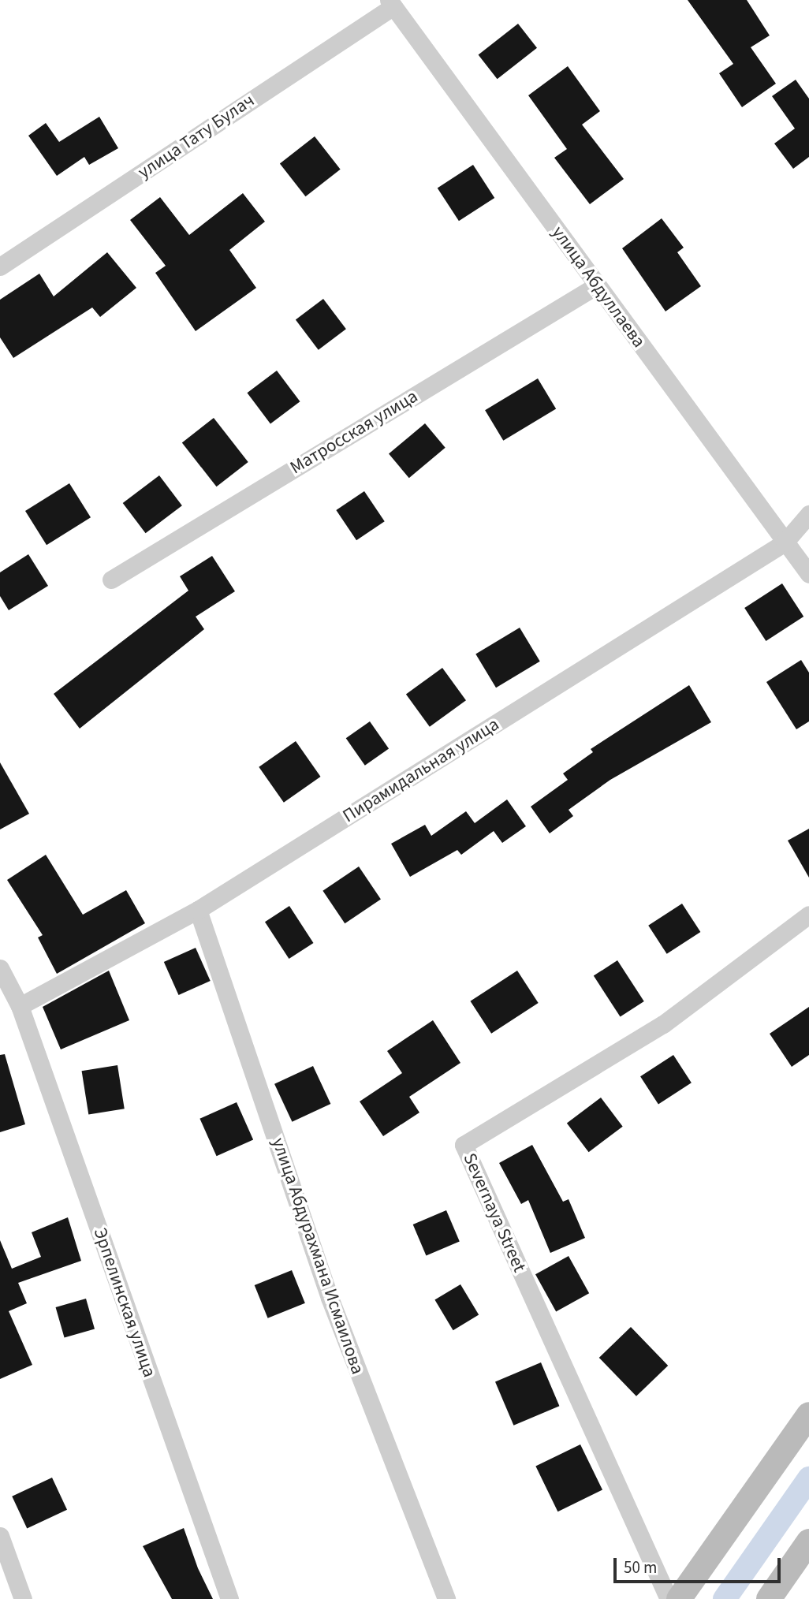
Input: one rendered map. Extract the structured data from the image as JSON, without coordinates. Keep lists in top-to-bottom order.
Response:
{
  "streets": {
    "street": [
      "улица Тату Булач",
      "улица Абдуллаева",
      "Матросская улица",
      "Пирамидальная улица",
      "Severnaya Street",
      "улица Абдурахмана Исмаилова",
      "Эрпелинская улица"
    ]
  },
  "crossings": [
    ["улица Тату Булач", "улица Абдуллаева"],
    ["улица Абдуллаева", "Матросская улица"],
    ["улица Абдуллаева", "Пирамидальная улица"],
    ["Пирамидальная улица", "улица Абдурахмана Исмаилова"],
    ["Пирамидальная улица", "Эрпелинская улица"]
  ],
  "scale_bar": "50 m"
}
